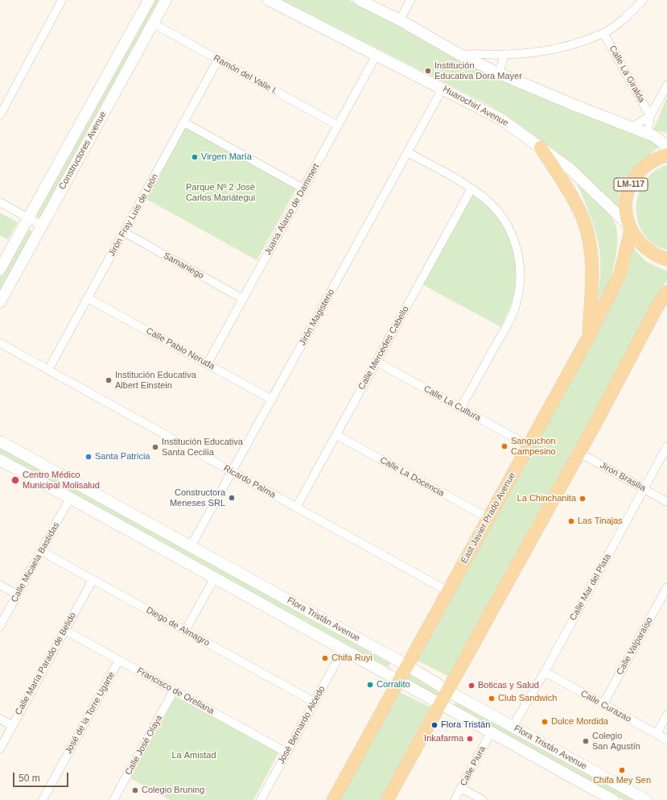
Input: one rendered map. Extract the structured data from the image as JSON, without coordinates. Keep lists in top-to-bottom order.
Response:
{
  "streets": {
    "main road": ["LM-117", "East Javier Prado Avenue"],
    "street": [
      "Calle La Giralda",
      "Ramón del Valle I.",
      "Huarochirí Avenue",
      "Constructores Avenue",
      "Juana Alarco de Dammert",
      "Jirón Fray Luis de León",
      "Samaniego",
      "Jirón Magisterio",
      "Calle Mercedes Cabello",
      "Calle Pablo Neruda",
      "Calle La Cultura",
      "Calle La Docencia",
      "Jiron Brasilia",
      "Ricardo Palma",
      "Calle Micaela Bastidas",
      "Calle Mar del Plata",
      "Flora Tristán Avenue",
      "Diego de Almagro",
      "Calle Valparaíso",
      "Calle María Parado de Belido",
      "Francisco de Orellana",
      "Calle Curazao",
      "José de la Torre Ugarte",
      "José Bernardo Alcedo",
      "Calle José Olaya",
      "Calle Piura"
    ]
  },
  "crossings": [
    ["Ramón del Valle I.", "Constructores Avenue"],
    ["Ramón del Valle I.", "Juana Alarco de Dammert"],
    ["Ramón del Valle I.", "Jirón Fray Luis de León"],
    ["Huarochirí Avenue", "LM-117"],
    ["Huarochirí Avenue", "Juana Alarco de Dammert"],
    ["Huarochirí Avenue", "Jirón Magisterio"],
    ["Huarochirí Avenue", "East Javier Prado Avenue"],
    ["LM-117", "East Javier Prado Avenue"],
    ["Juana Alarco de Dammert", "Samaniego"],
    ["Juana Alarco de Dammert", "Calle Pablo Neruda"],
    ["Jirón Fray Luis de León", "Samaniego"],
    ["Jirón Fray Luis de León", "Calle Pablo Neruda"],
    ["Jirón Fray Luis de León", "Ricardo Palma"],
    ["Jirón Magisterio", "Calle Pablo Neruda"],
    ["Jirón Magisterio", "Ricardo Palma"],
    ["Jirón Magisterio", "Flora Tristán Avenue"],
    ["Calle Mercedes Cabello", "Calle La Cultura"],
    ["Calle Mercedes Cabello", "Calle La Docencia"],
    ["Calle Mercedes Cabello", "Ricardo Palma"],
    ["Calle La Cultura", "East Javier Prado Avenue"],
    ["Calle La Docencia", "East Javier Prado Avenue"],
    ["Jiron Brasilia", "Calle Mar del Plata"],
    ["Ricardo Palma", "East Javier Prado Avenue"],
    ["East Javier Prado Avenue", "Flora Tristán Avenue"],
    ["Calle Micaela Bastidas", "Flora Tristán Avenue"],
    ["Calle Micaela Bastidas", "Diego de Almagro"],
    ["Calle Mar del Plata", "Flora Tristán Avenue"],
    ["Calle Mar del Plata", "Calle Curazao"],
    ["Flora Tristán Avenue", "José Bernardo Alcedo"],
    ["Flora Tristán Avenue", "Calle Piura"],
    ["Diego de Almagro", "Calle María Parado de Belido"],
    ["Diego de Almagro", "José Bernardo Alcedo"],
    ["Calle Valparaíso", "Calle Curazao"],
    ["Calle María Parado de Belido", "Francisco de Orellana"],
    ["Francisco de Orellana", "José de la Torre Ugarte"],
    ["Francisco de Orellana", "José Bernardo Alcedo"],
    ["Francisco de Orellana", "Calle José Olaya"]
  ],
  "parks": ["Parque Nº 2 José Carlos Mariátegui", "La Amistad"],
  "places": [
    "Institución Educativa Dora Mayer",
    "Virgen María",
    "Institución Educativa Albert Einstein",
    "Sanguchon Campesino",
    "Institución Educativa Santa Cecilia",
    "Santa Patricia",
    "Centro Médico Municipal Molisalud",
    "Constructora Meneses SRL",
    "La Chinchanita",
    "Las Tinajas",
    "Chifa Ruyi",
    "Corralito",
    "Boticas y Salud",
    "Club Sandwich",
    "Dulce Mordida",
    "Flora Tristán",
    "Inkafarma",
    "Colegio San Agustín",
    "Chifa Mey Sen",
    "Colegio Bruning"
  ],
  "scale_bar": "50 m"
}
